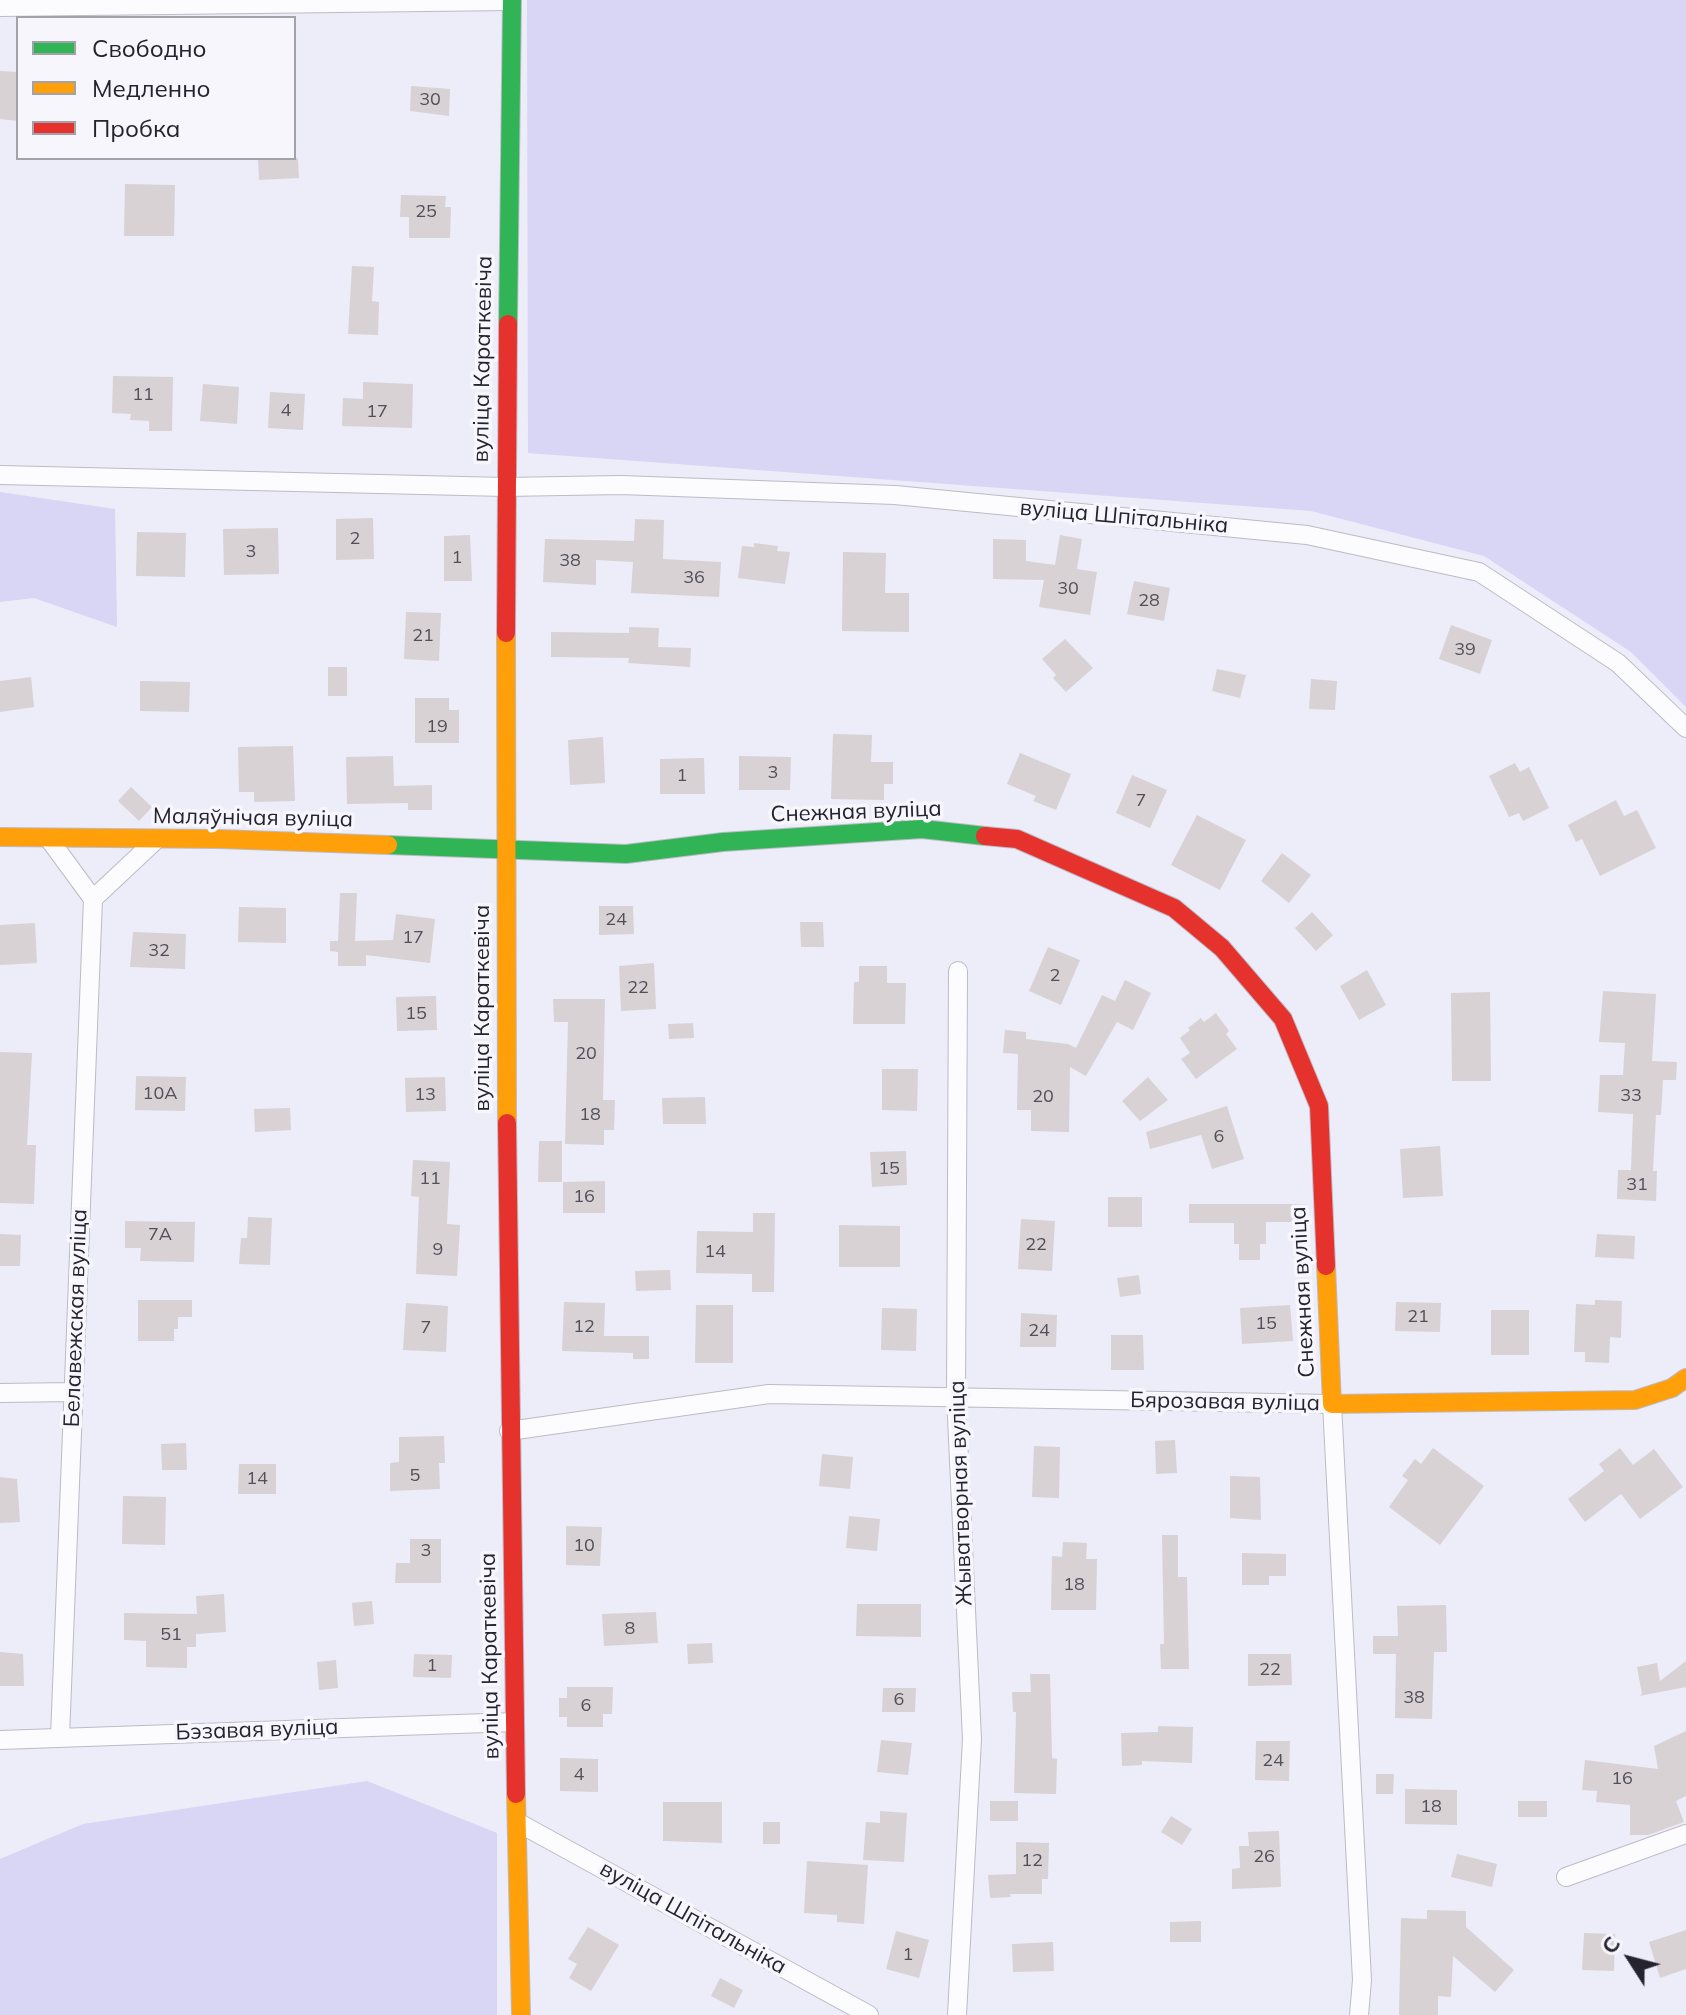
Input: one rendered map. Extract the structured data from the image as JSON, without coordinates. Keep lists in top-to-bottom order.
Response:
{
  "streets": {
    "street": [
      "вуліца Караткевіча",
      "вуліца Шпітальніка",
      "Снежная вуліца",
      "Маляўнічая вуліца",
      "Белавежская вуліца",
      "Бярозавая вуліца",
      "Жыватворная вуліца",
      "Бэзавая вуліца"
    ]
  },
  "crossings": [
    ["вуліца Караткевіча", "вуліца Шпітальніка"],
    ["вуліца Караткевіча", "Снежная вуліца"],
    ["вуліца Караткевіча", "Маляўнічая вуліца"],
    ["вуліца Караткевіча", "Бярозавая вуліца"],
    ["вуліца Караткевіча", "Бэзавая вуліца"],
    ["Снежная вуліца", "Маляўнічая вуліца"],
    ["Снежная вуліца", "Бярозавая вуліца"],
    ["Белавежская вуліца", "Бэзавая вуліца"],
    ["Бярозавая вуліца", "Жыватворная вуліца"]
  ],
  "house_numbers": [
    "30",
    "25",
    "11",
    "4",
    "17",
    "2",
    "3",
    "1",
    "38",
    "36",
    "30",
    "28",
    "21",
    "39",
    "19",
    "3",
    "1",
    "7",
    "24",
    "17",
    "32",
    "2",
    "22",
    "15",
    "20",
    "10А",
    "13",
    "33",
    "20",
    "18",
    "6",
    "15",
    "11",
    "31",
    "16",
    "7А",
    "22",
    "9",
    "14",
    "21",
    "15",
    "12",
    "7",
    "24",
    "5",
    "14",
    "10",
    "3",
    "18",
    "8",
    "51",
    "1",
    "22",
    "38",
    "6",
    "6",
    "24",
    "4",
    "16",
    "18",
    "26",
    "12",
    "1"
  ],
  "legend": ["Свободно", "Медленно", "Пробка"],
  "north": "top left"
}
